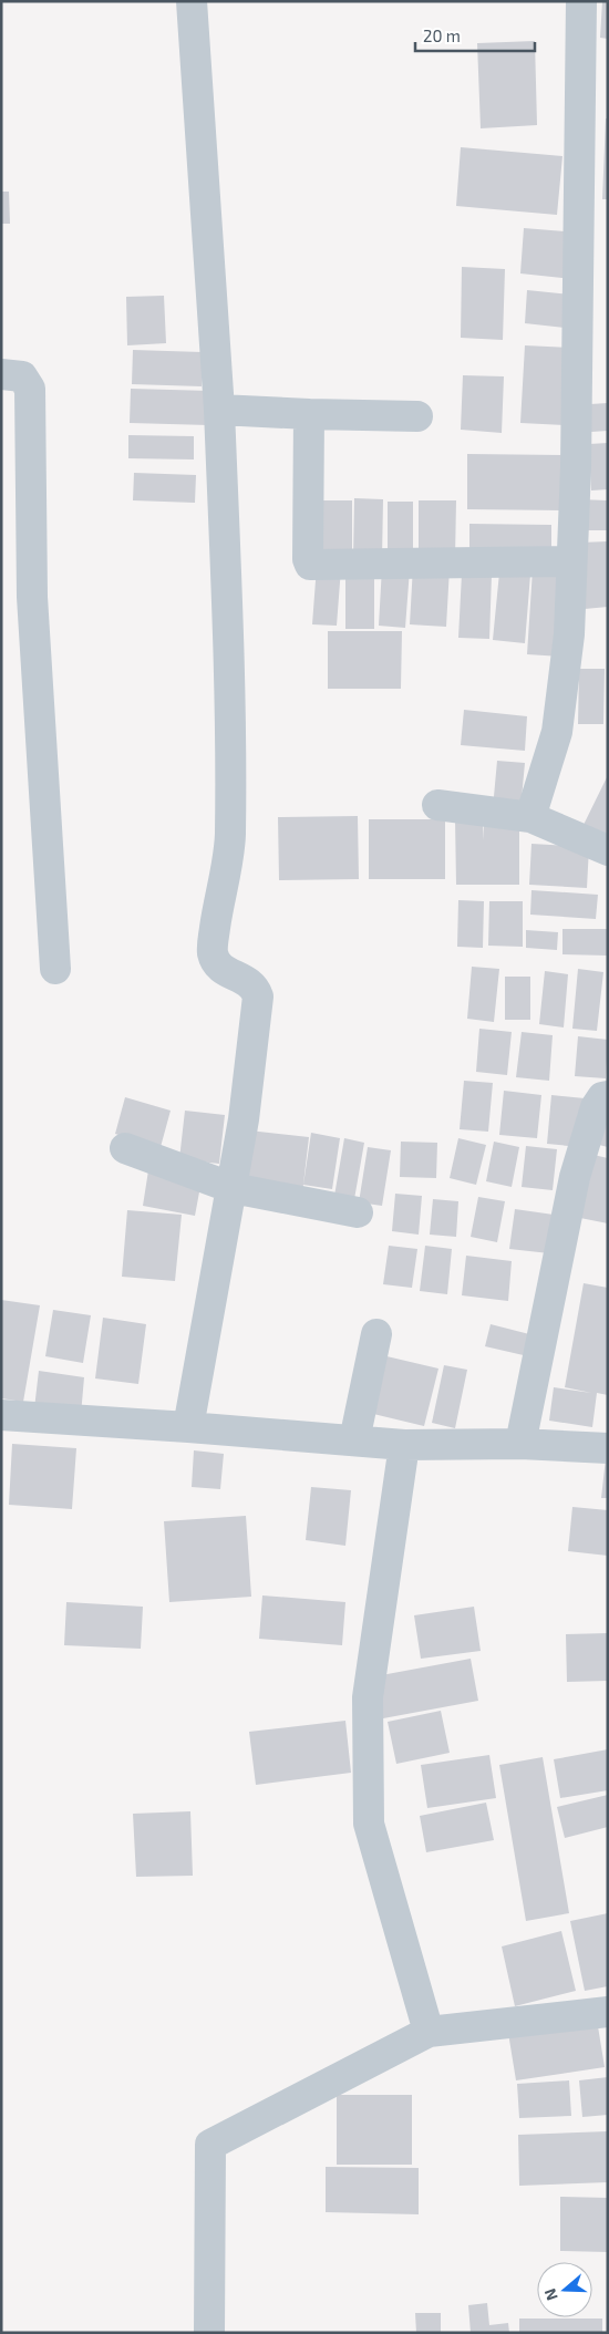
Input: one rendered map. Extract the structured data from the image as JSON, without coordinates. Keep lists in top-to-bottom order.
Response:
{
  "scale_bar": "20 m",
  "north": "left"
}
